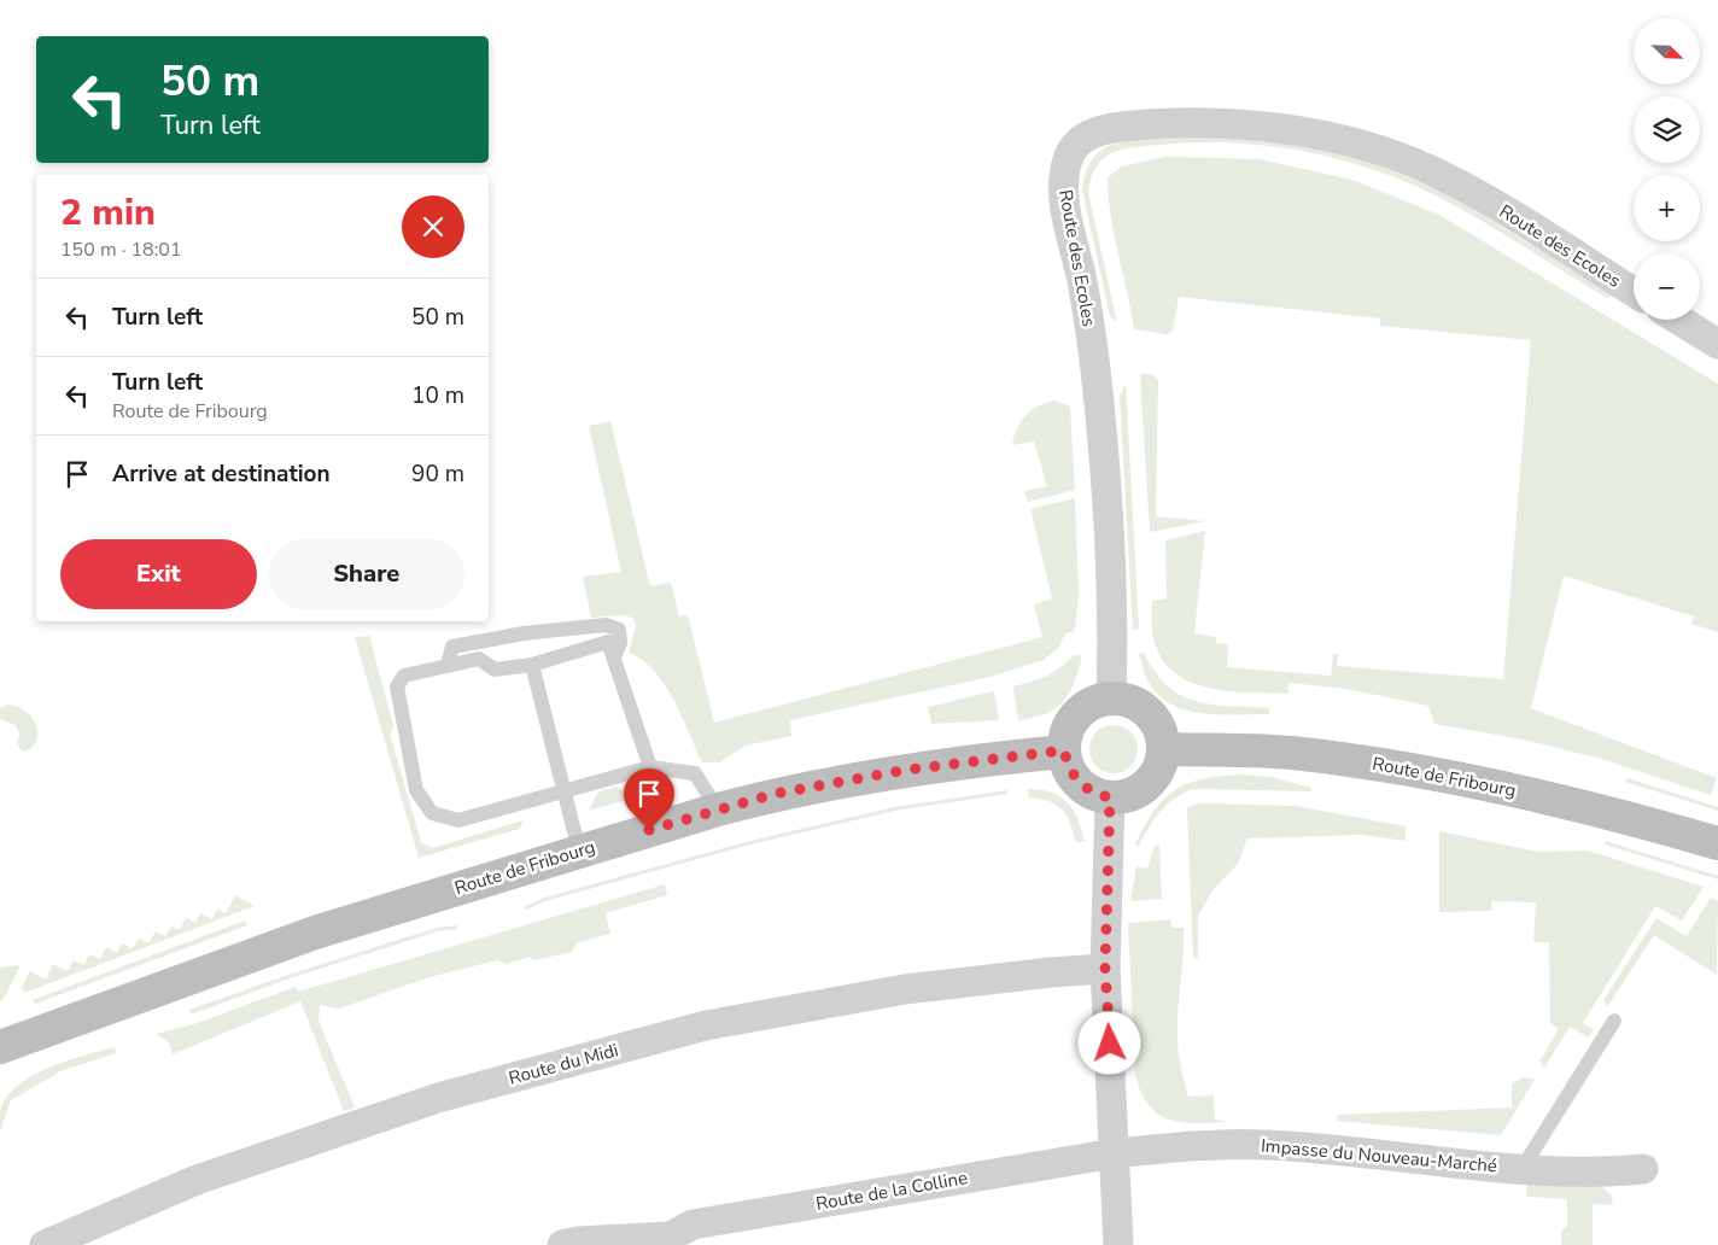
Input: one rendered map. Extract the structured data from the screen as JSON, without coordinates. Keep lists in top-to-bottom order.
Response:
{
  "streets": {
    "main road": ["Route de Fribourg"],
    "street": [
      "Route des Ecoles",
      "Route du Midi",
      "Impasse du Nouveau-Marché",
      "Route de la Colline"
    ]
  },
  "crossings": [
    ["Route des Ecoles", "Route de Fribourg"],
    ["Impasse du Nouveau-Marché", "Route de la Colline"]
  ],
  "north": "bottom right",
  "page": {
    "map_buttons": ["+", "−"],
    "turn": ["50 m", "Turn left"],
    "heading": ["2 min", "150 m · 18:01"],
    "list": [
      {
        "name": "Turn left",
        "value": "50 m"
      },
      {
        "name": "Turn left",
        "note": "Route de Fribourg",
        "value": "10 m"
      },
      {
        "name": "Arrive at destination",
        "value": "90 m"
      }
    ],
    "buttons": ["Exit", "Share"]
  }
}
